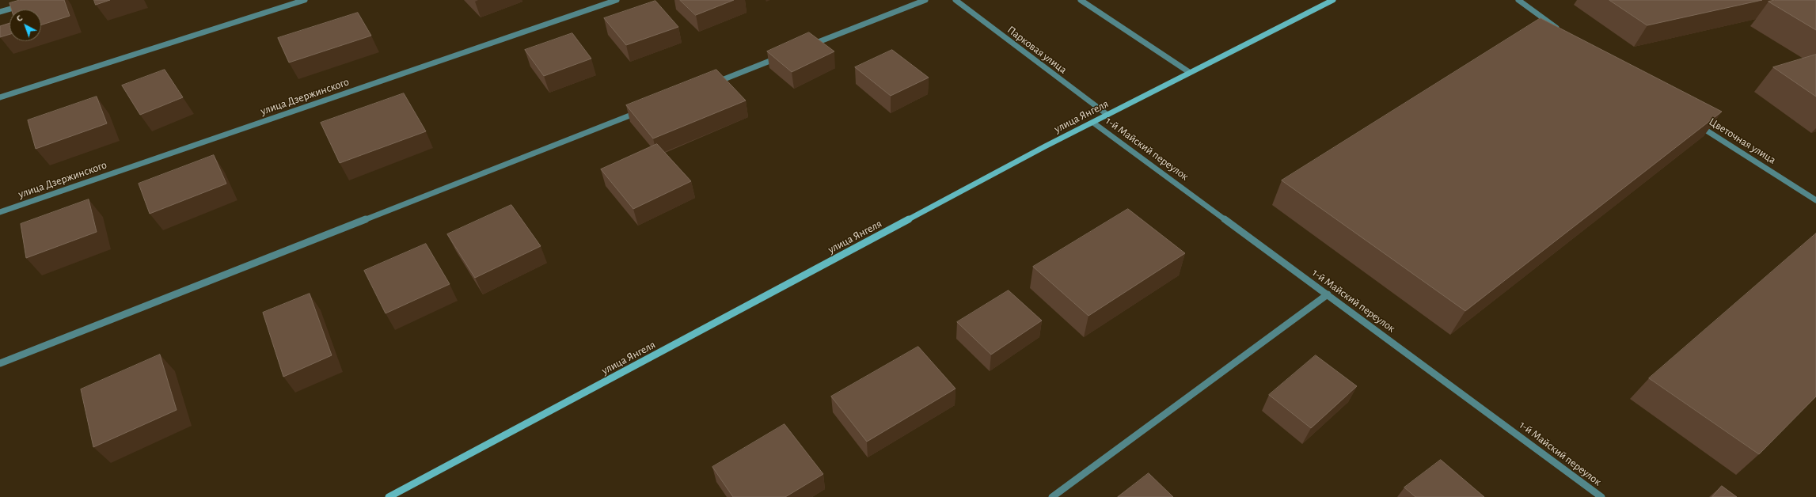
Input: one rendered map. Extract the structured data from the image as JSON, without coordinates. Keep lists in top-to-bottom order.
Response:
{
  "streets": {
    "main road": ["улица Янгеля"],
    "street": [
      "Парковая улица",
      "улица Дзержинского",
      "Цветочная улица",
      "1-й Майский переулок"
    ]
  },
  "crossings": [
    ["Парковая улица", "улица Янгеля"],
    ["улица Янгеля", "1-й Майский переулок"]
  ],
  "north": "top left"
}
